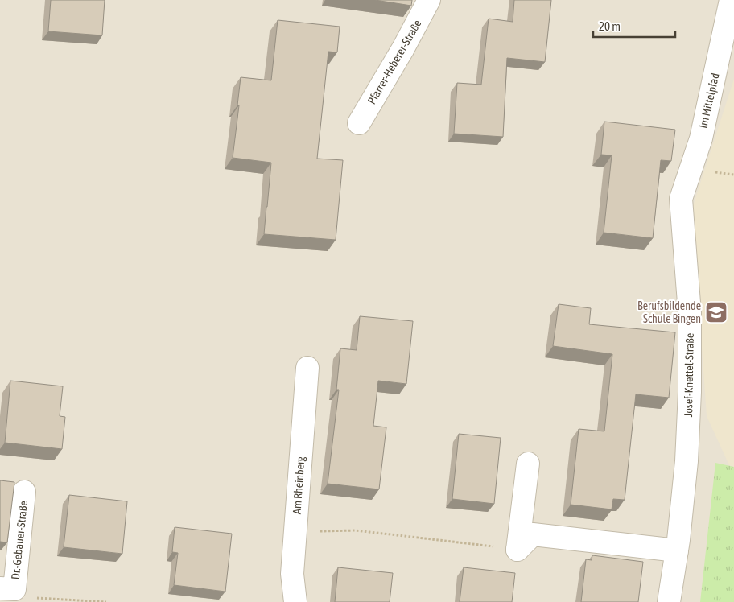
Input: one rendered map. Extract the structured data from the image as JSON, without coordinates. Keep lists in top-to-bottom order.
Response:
{
  "streets": {
    "street": [
      "Pfarrer-Heberer-Straße",
      "Im Mittelpfad",
      "Josef-Knettel-Straße",
      "Am Rheinberg",
      "Dr.-Gebauer-Straße"
    ]
  },
  "crossings": [
    ["Im Mittelpfad", "Josef-Knettel-Straße"]
  ],
  "places": {
    "school or university": ["Berufsbildende Schule Bingen"]
  },
  "scale_bar": "20 m"
}
